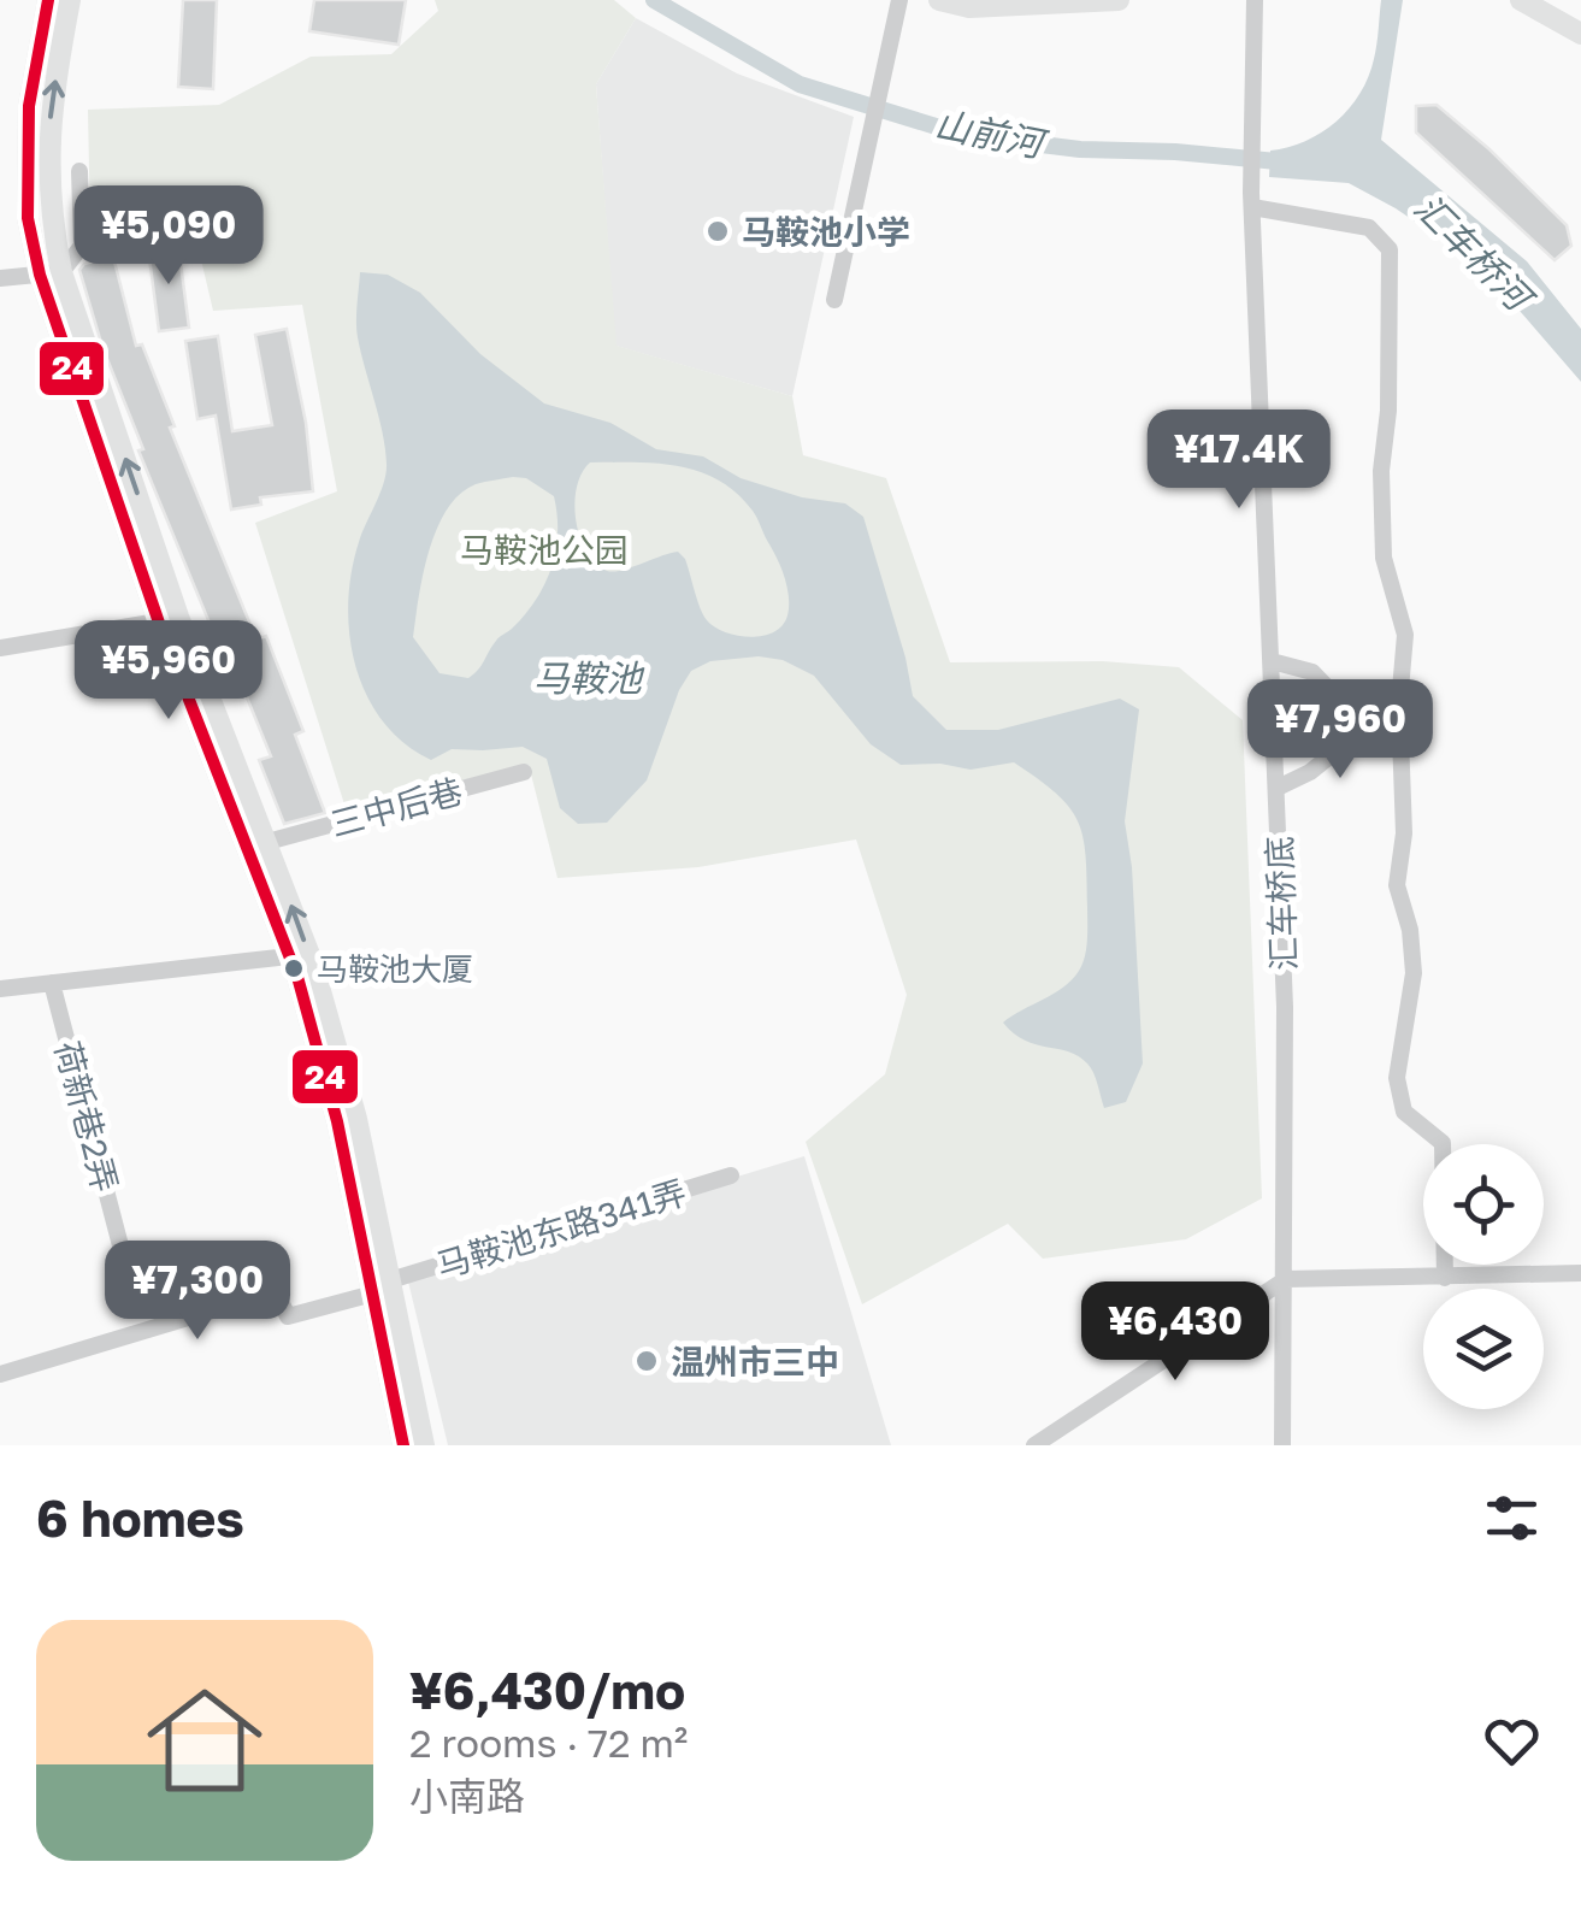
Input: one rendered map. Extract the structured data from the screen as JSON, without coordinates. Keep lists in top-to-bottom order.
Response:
{
  "streets": {
    "street": [
      "三中后巷",
      "汇车桥底",
      "荷新巷2弄",
      "马鞍池东路341弄"
    ]
  },
  "water": ["山前河", "汇车桥河", "马鞍池"],
  "parks": ["马鞍池公园"],
  "places": ["马鞍池小学", "马鞍池大厦", "温州市三中"],
  "lines": ["transit line 24"],
  "page": {
    "price": [
      "¥5,090",
      "¥17.4K",
      "¥5,960",
      "¥7,960",
      "¥7,300",
      "¥6,430"
    ],
    "heading": "6 homes",
    "list": [
      {
        "name": "¥6,430/mo",
        "note": "2 rooms · 72 m² · 小南路"
      }
    ]
  }
}
